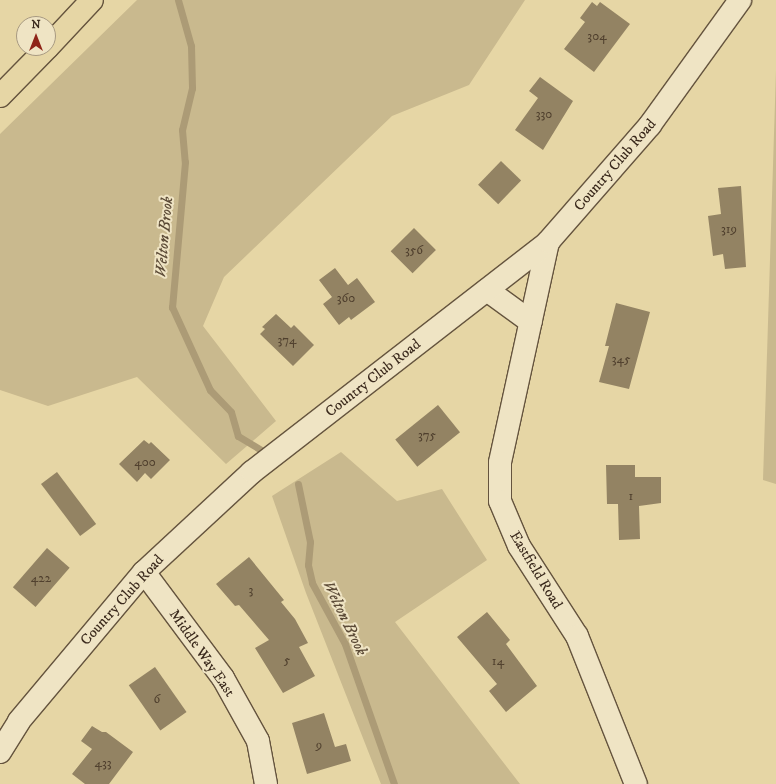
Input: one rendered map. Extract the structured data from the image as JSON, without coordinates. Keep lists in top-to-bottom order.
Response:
{
  "streets": {
    "street": ["Country Club Road", "Eastfield Road", "Middle Way East"]
  },
  "crossings": [
    ["Country Club Road", "Eastfield Road"],
    ["Country Club Road", "Middle Way East"]
  ],
  "water": ["Welton Brook"],
  "house_numbers": [
    "304",
    "330",
    "319",
    "356",
    "360",
    "374",
    "345",
    "375",
    "400",
    "1",
    "422",
    "3",
    "5",
    "14",
    "6",
    "9",
    "433"
  ],
  "north": "top"
}
